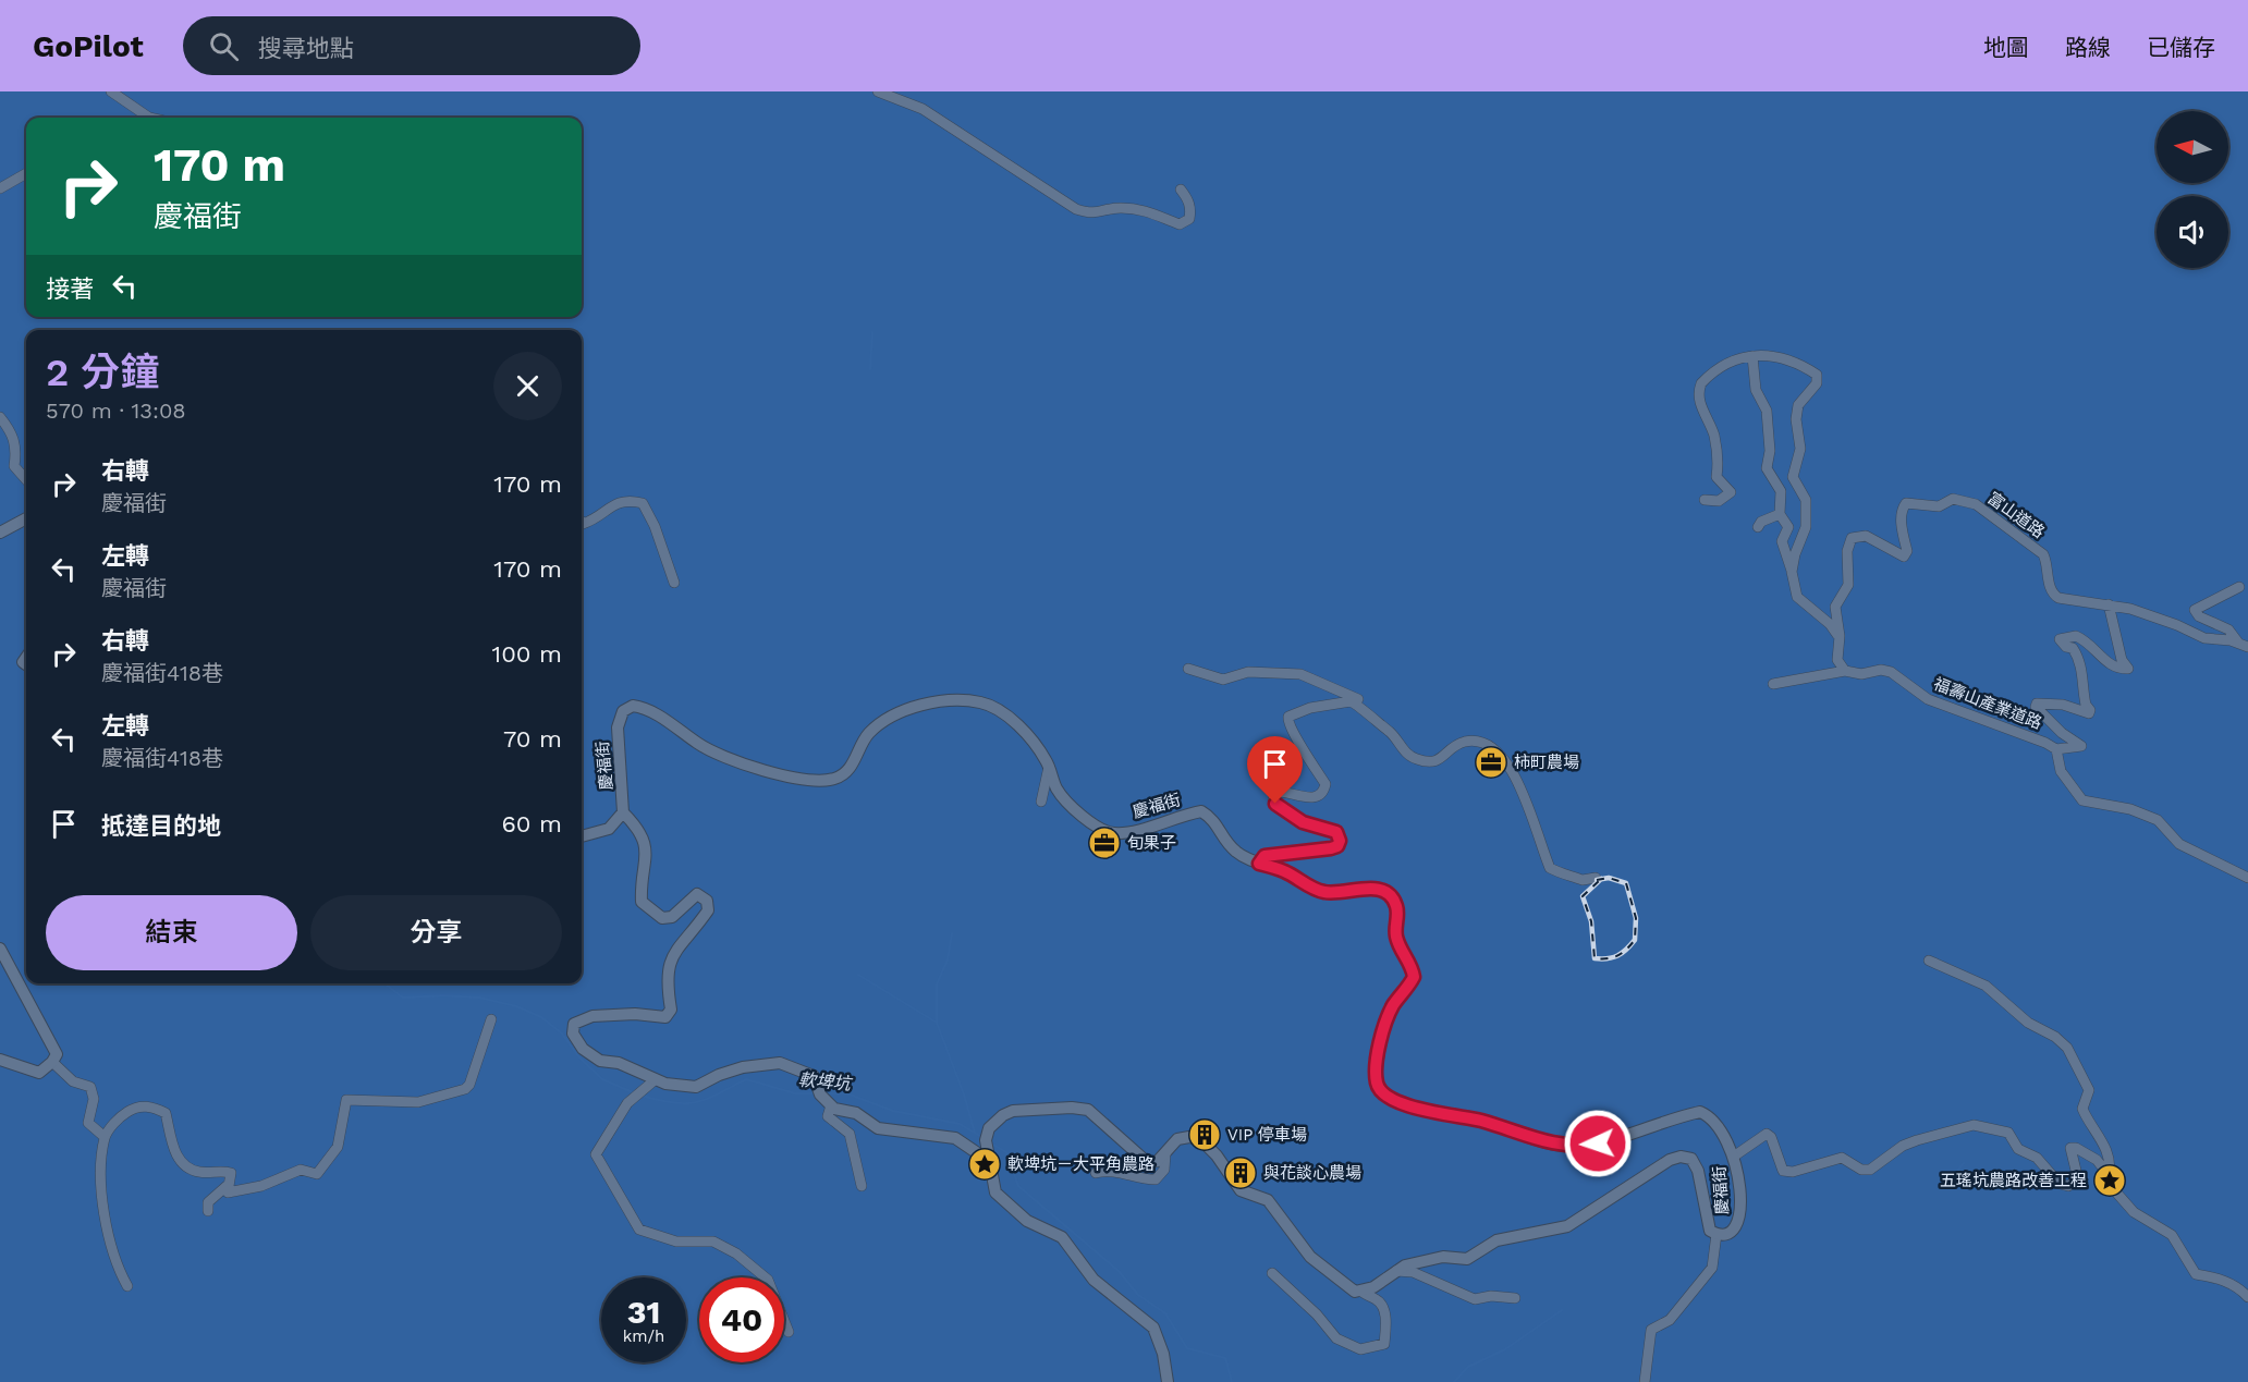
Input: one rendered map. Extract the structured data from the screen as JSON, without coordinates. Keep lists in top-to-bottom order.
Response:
{
  "streets": {
    "street": ["富山道路", "福壽山產業道路", "慶福街"]
  },
  "water": ["軟埤坑"],
  "places": {
    "office": ["柿町農場", "旬果子"],
    "building": ["VIP 停車場", "與花談心農場"],
    "place": ["軟埤坑－大平角農路", "五瑤坑農路改善工程"]
  },
  "north": "left",
  "page": {
    "header": "GoPilot",
    "search": "搜尋地點",
    "nav": ["地圖", "路線", "已儲存"],
    "turn": ["170 m", "慶福街"],
    "then": "接著",
    "heading": ["2 分鐘", "570 m · 13:08"],
    "list": [
      {
        "name": "右轉",
        "note": "慶福街",
        "value": "170 m"
      },
      {
        "name": "左轉",
        "note": "慶福街",
        "value": "170 m"
      },
      {
        "name": "右轉",
        "note": "慶福街418巷",
        "value": "100 m"
      },
      {
        "name": "左轉",
        "note": "慶福街418巷",
        "value": "70 m"
      },
      {
        "name": "抵達目的地",
        "value": "60 m"
      }
    ],
    "buttons": ["結束", "分享"],
    "speed": "31 km/h",
    "limit": "40"
  }
}
